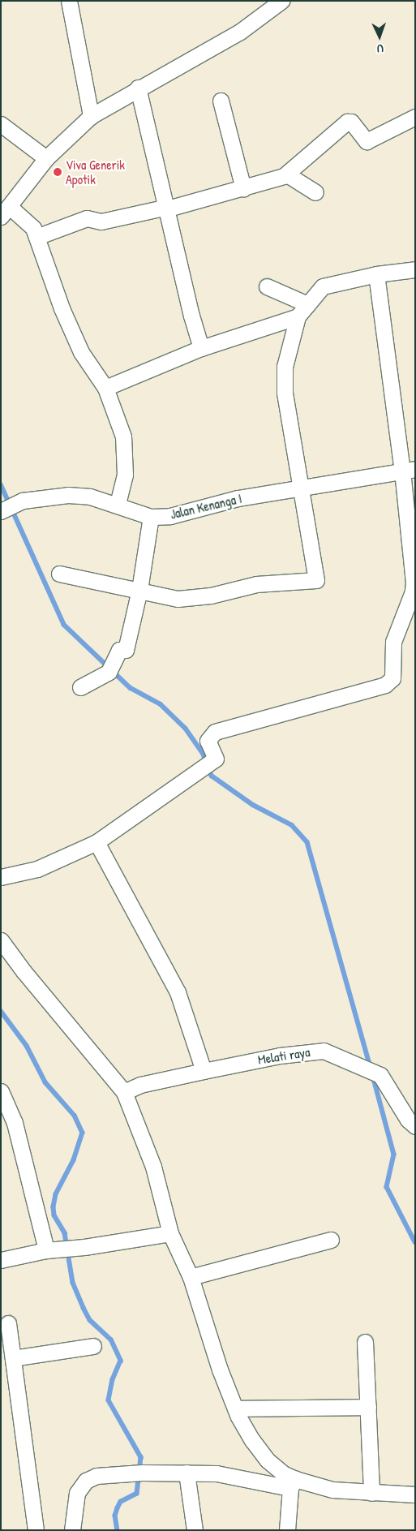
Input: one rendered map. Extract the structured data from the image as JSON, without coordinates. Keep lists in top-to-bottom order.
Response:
{
  "streets": {
    "street": ["Jalan Kenanga I", "Melati raya"]
  },
  "places": ["Viva Generik Apotik"],
  "north": "bottom"
}
